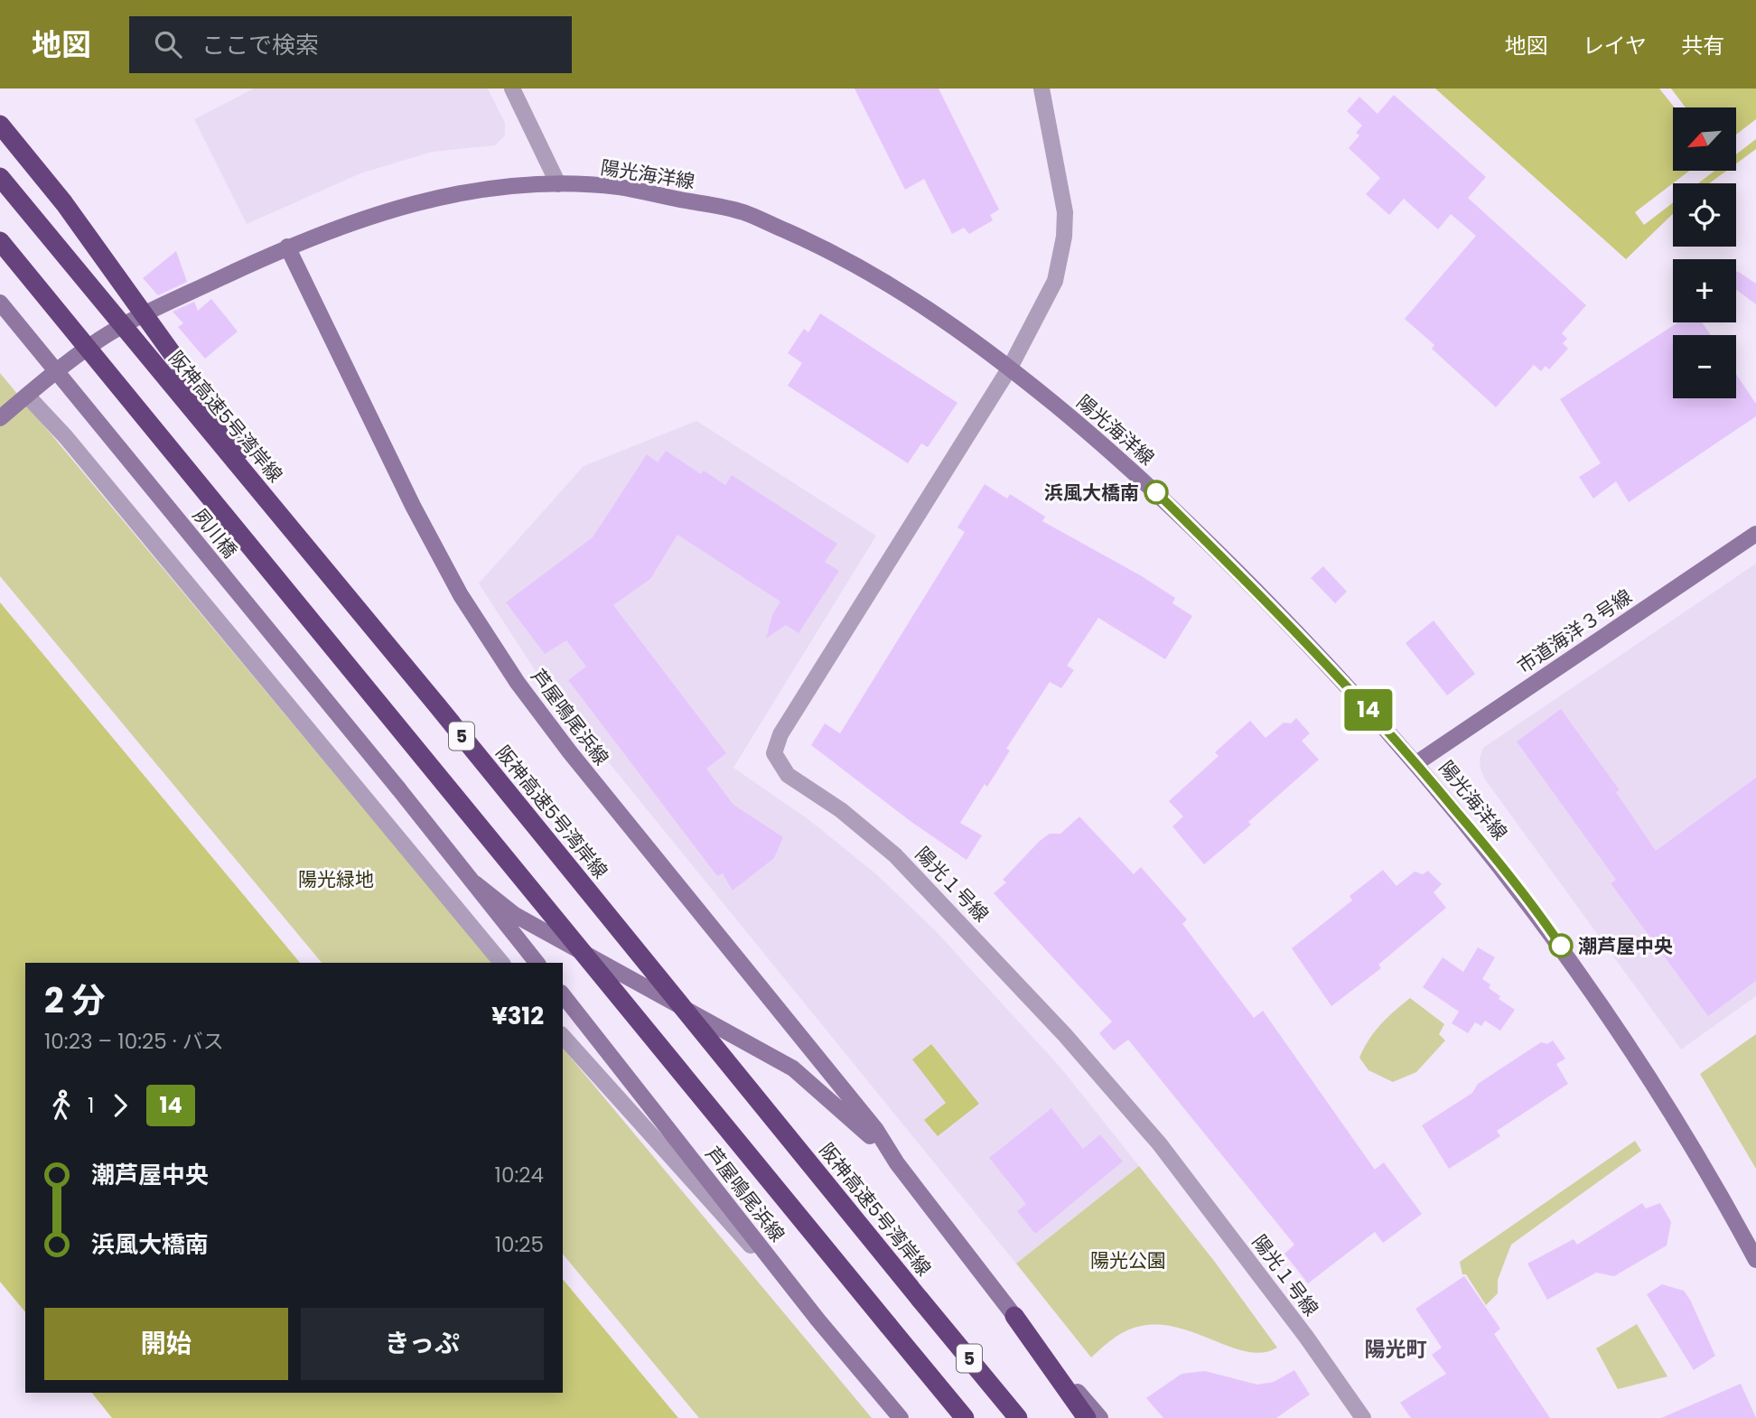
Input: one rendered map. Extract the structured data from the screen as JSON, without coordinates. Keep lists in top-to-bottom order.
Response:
{
  "streets": {
    "highway": ["阪神高速5号湾岸線", "5"],
    "main road": [
      "陽光海洋線",
      "夙川橋",
      "市道海洋３号線",
      "芦屋鳴尾浜線"
    ],
    "street": ["陽光１号線"]
  },
  "crossings": [
    ["陽光海洋線", "市道海洋３号線"],
    ["陽光海洋線", "芦屋鳴尾浜線"],
    ["陽光海洋線", "陽光１号線"],
    ["夙川橋", "芦屋鳴尾浜線"]
  ],
  "districts": ["陽光町"],
  "parks": ["陽光緑地", "陽光公園"],
  "places": ["浜風大橋南", "潮芦屋中央"],
  "lines": ["bus line 14"],
  "north": "bottom left",
  "page": {
    "header": "地図",
    "search": "ここで検索",
    "nav": ["地図", "レイヤ", "共有"],
    "on_map": "14",
    "map_buttons": ["+", "−"],
    "heading": ["2 分", "10:23 – 10:25 · バス", "¥312"],
    "legs": ["1", "14"],
    "list": [
      {
        "name": "潮芦屋中央",
        "value": "10:24"
      },
      {
        "name": "浜風大橋南",
        "value": "10:25"
      }
    ],
    "buttons": ["開始", "きっぷ"]
  }
}
